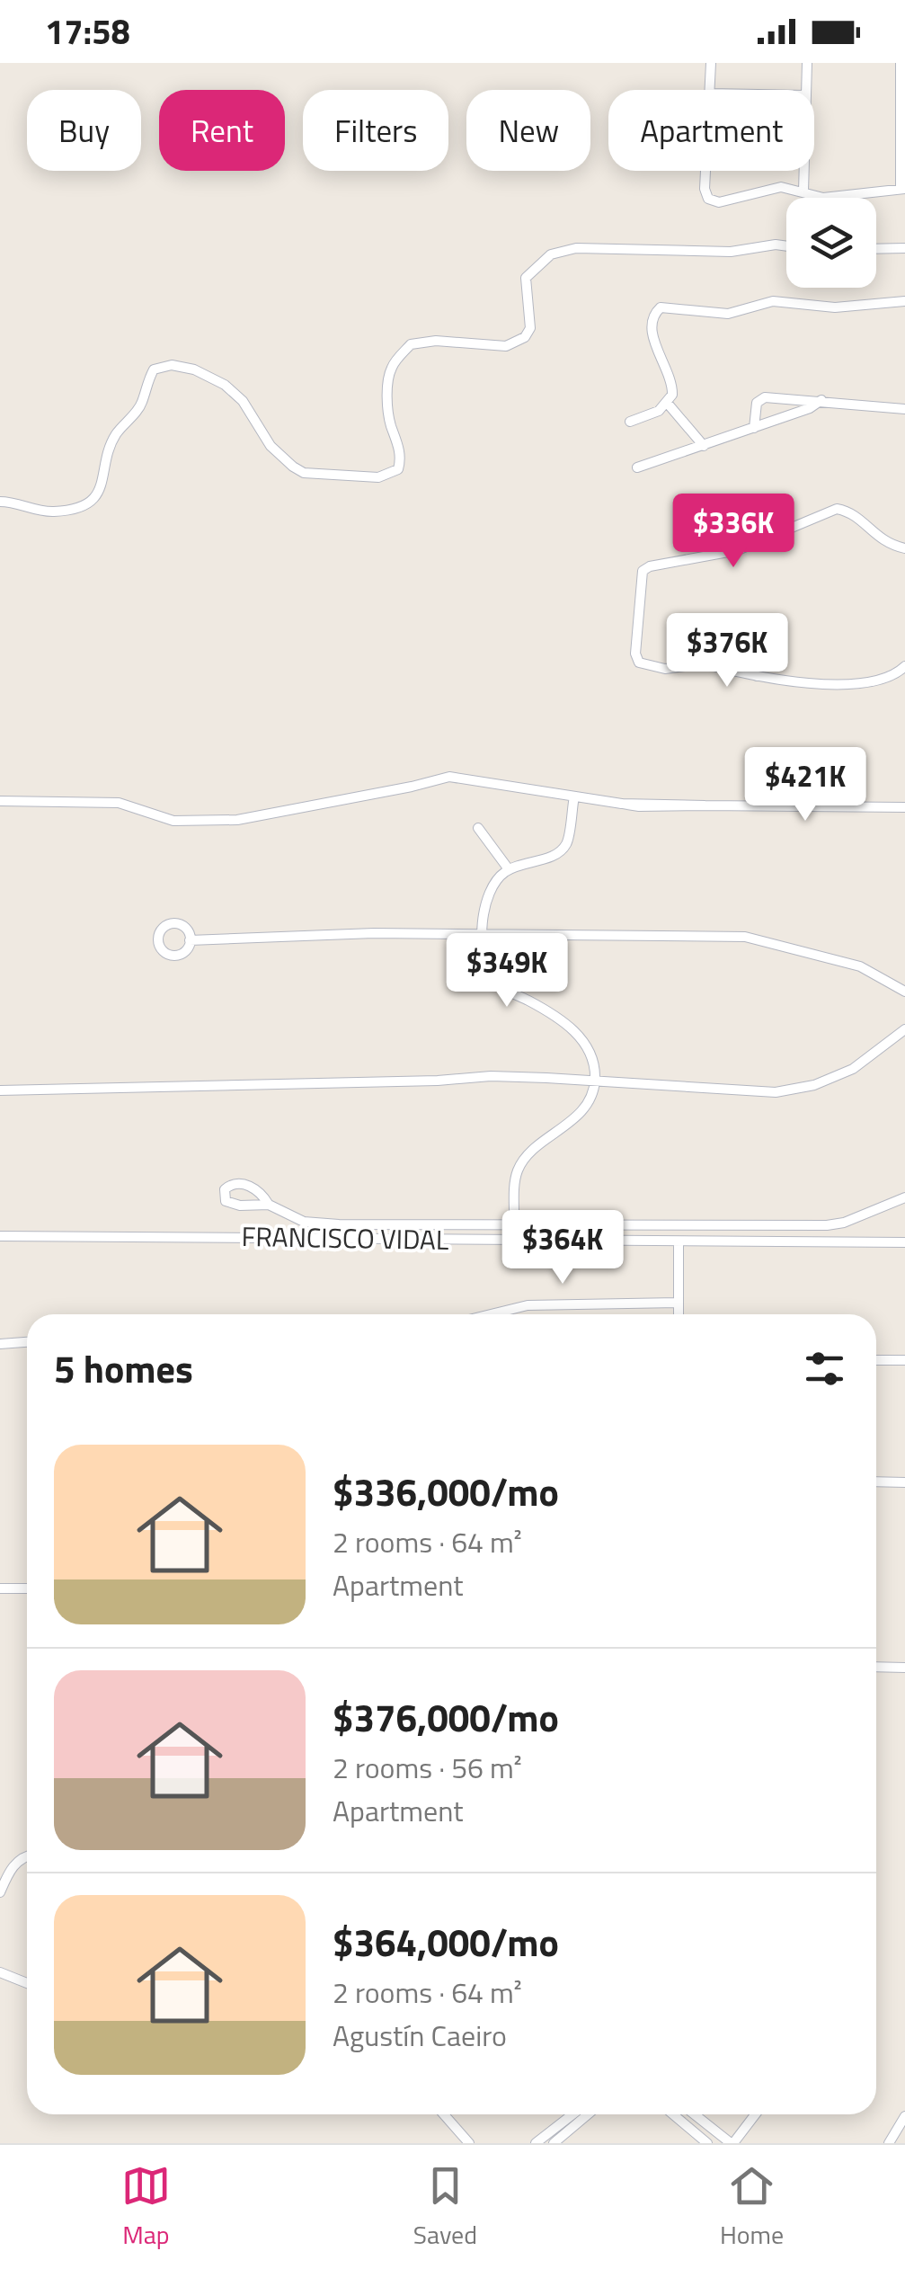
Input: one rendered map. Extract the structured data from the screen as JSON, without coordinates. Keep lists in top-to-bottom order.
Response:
{
  "streets": {
    "street": ["FRANCISCO VIDAL"]
  },
  "page": {
    "status": "17:58",
    "chip": [
      "Buy",
      "Rent",
      "Filters",
      "New",
      "Apartment"
    ],
    "price": [
      "$336K",
      "$376K",
      "$421K",
      "$349K",
      "$364K"
    ],
    "heading": "5 homes",
    "list": [
      {
        "name": "$336,000/mo",
        "note": "2 rooms · 64 m² · Apartment"
      },
      {
        "name": "$376,000/mo",
        "note": "2 rooms · 56 m² · Apartment"
      },
      {
        "name": "$364,000/mo",
        "note": "2 rooms · 64 m² · Agustín Caeiro"
      }
    ],
    "tabs": ["Map", "Saved", "Home"]
  }
}
